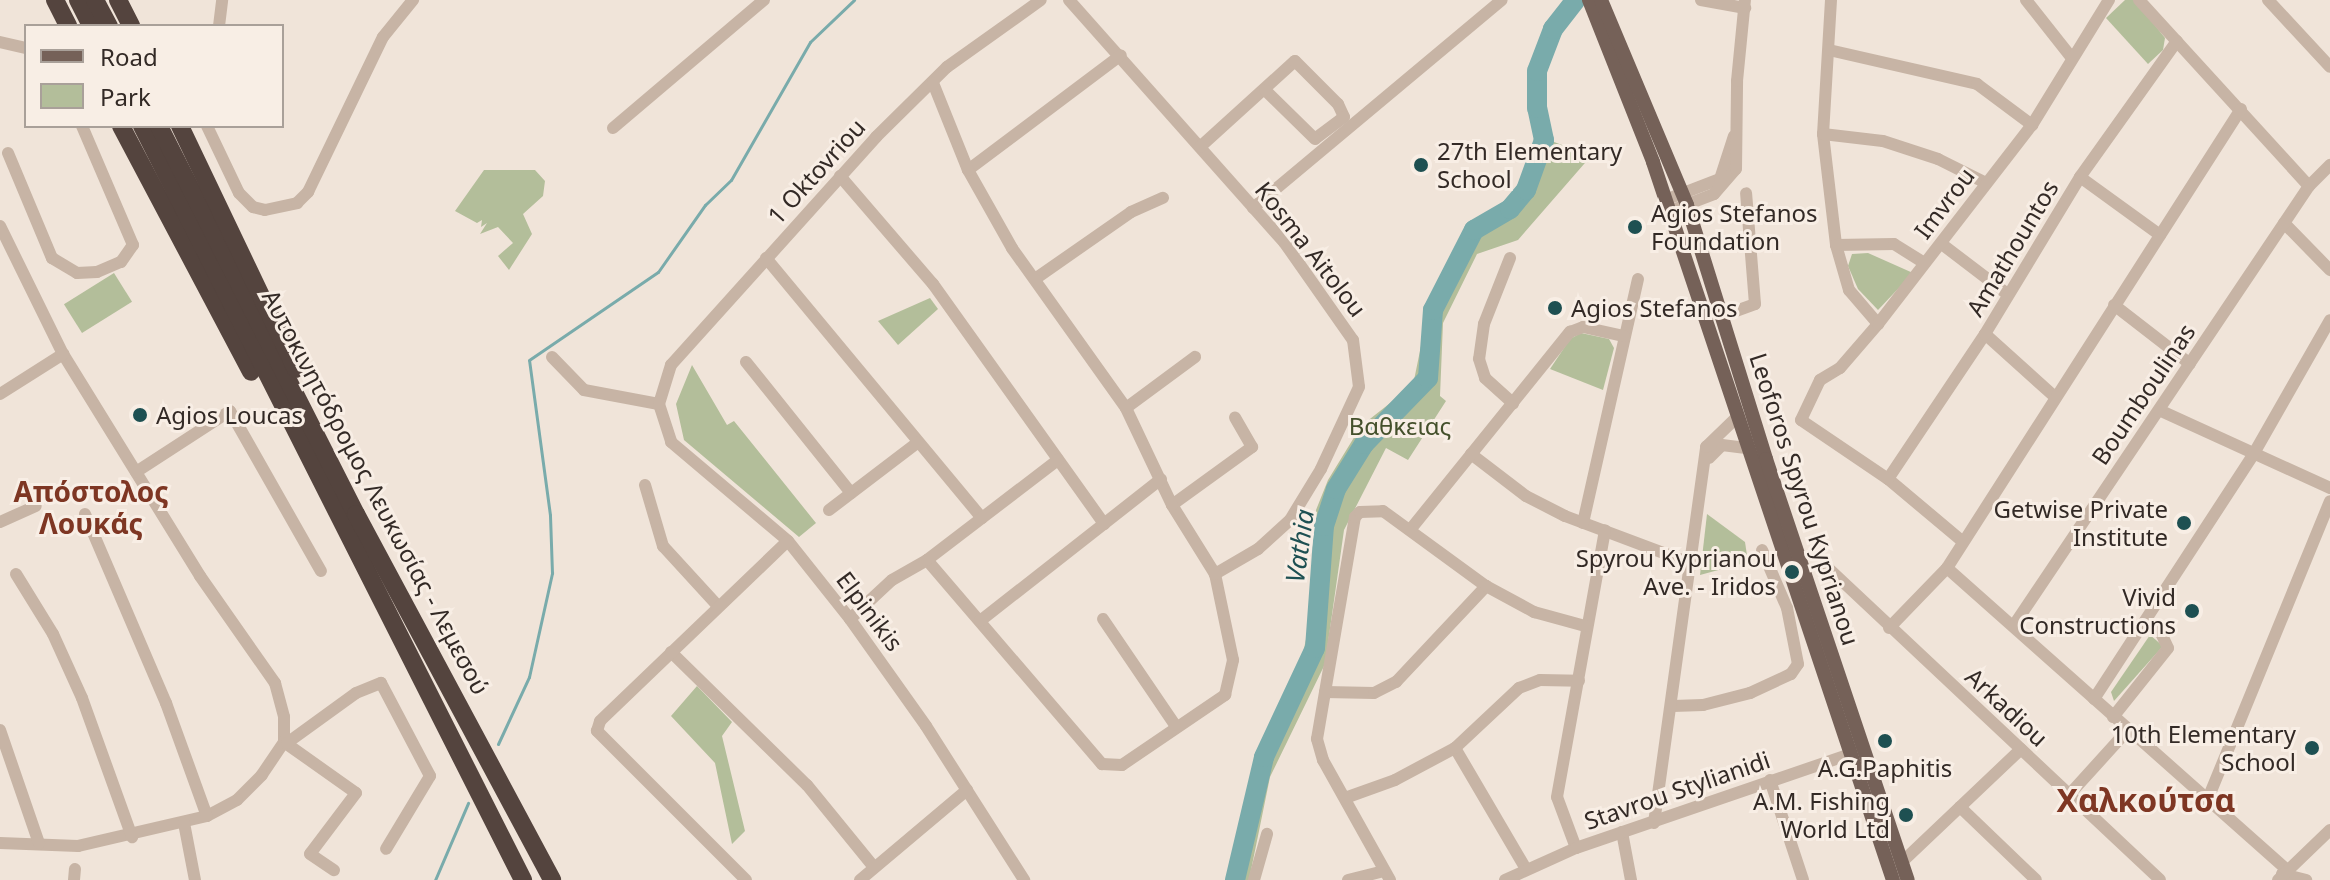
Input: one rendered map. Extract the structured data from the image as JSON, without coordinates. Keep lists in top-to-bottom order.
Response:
{
  "streets": {
    "highway": ["Αυτοκινητόδρομος Λευκωσίας - Λεμεσού"],
    "main road": ["Leoforos Spyrou Kyprianou"],
    "street": [
      "1 Oktovriou",
      "Imvrou",
      "Amathountos",
      "Kosma Aitolou",
      "Boumboulinas",
      "Elpinikis",
      "Arkadiou",
      "Stavrou Stylianidi"
    ]
  },
  "crossings": [
    ["1 Oktovriou", "Elpinikis"],
    ["Imvrou", "Amathountos"],
    ["Leoforos Spyrou Kyprianou", "Stavrou Stylianidi"]
  ],
  "districts": ["Απόστολος Λουκάς", "Χαλκούτσα"],
  "water": ["Vathia"],
  "parks": ["Βαθκειας"],
  "places": [
    "27th Elementary School",
    "Agios Stefanos Foundation",
    "Agios Stefanos",
    "Agios Loucas",
    "Getwise Private Institute",
    "Spyrou Kyprianou Ave. - Iridos",
    "Vivid Constructions",
    "A.G.Paphitis",
    "10th Elementary School",
    "A.M. Fishing World Ltd"
  ],
  "legend": ["Road", "Park"]
}
